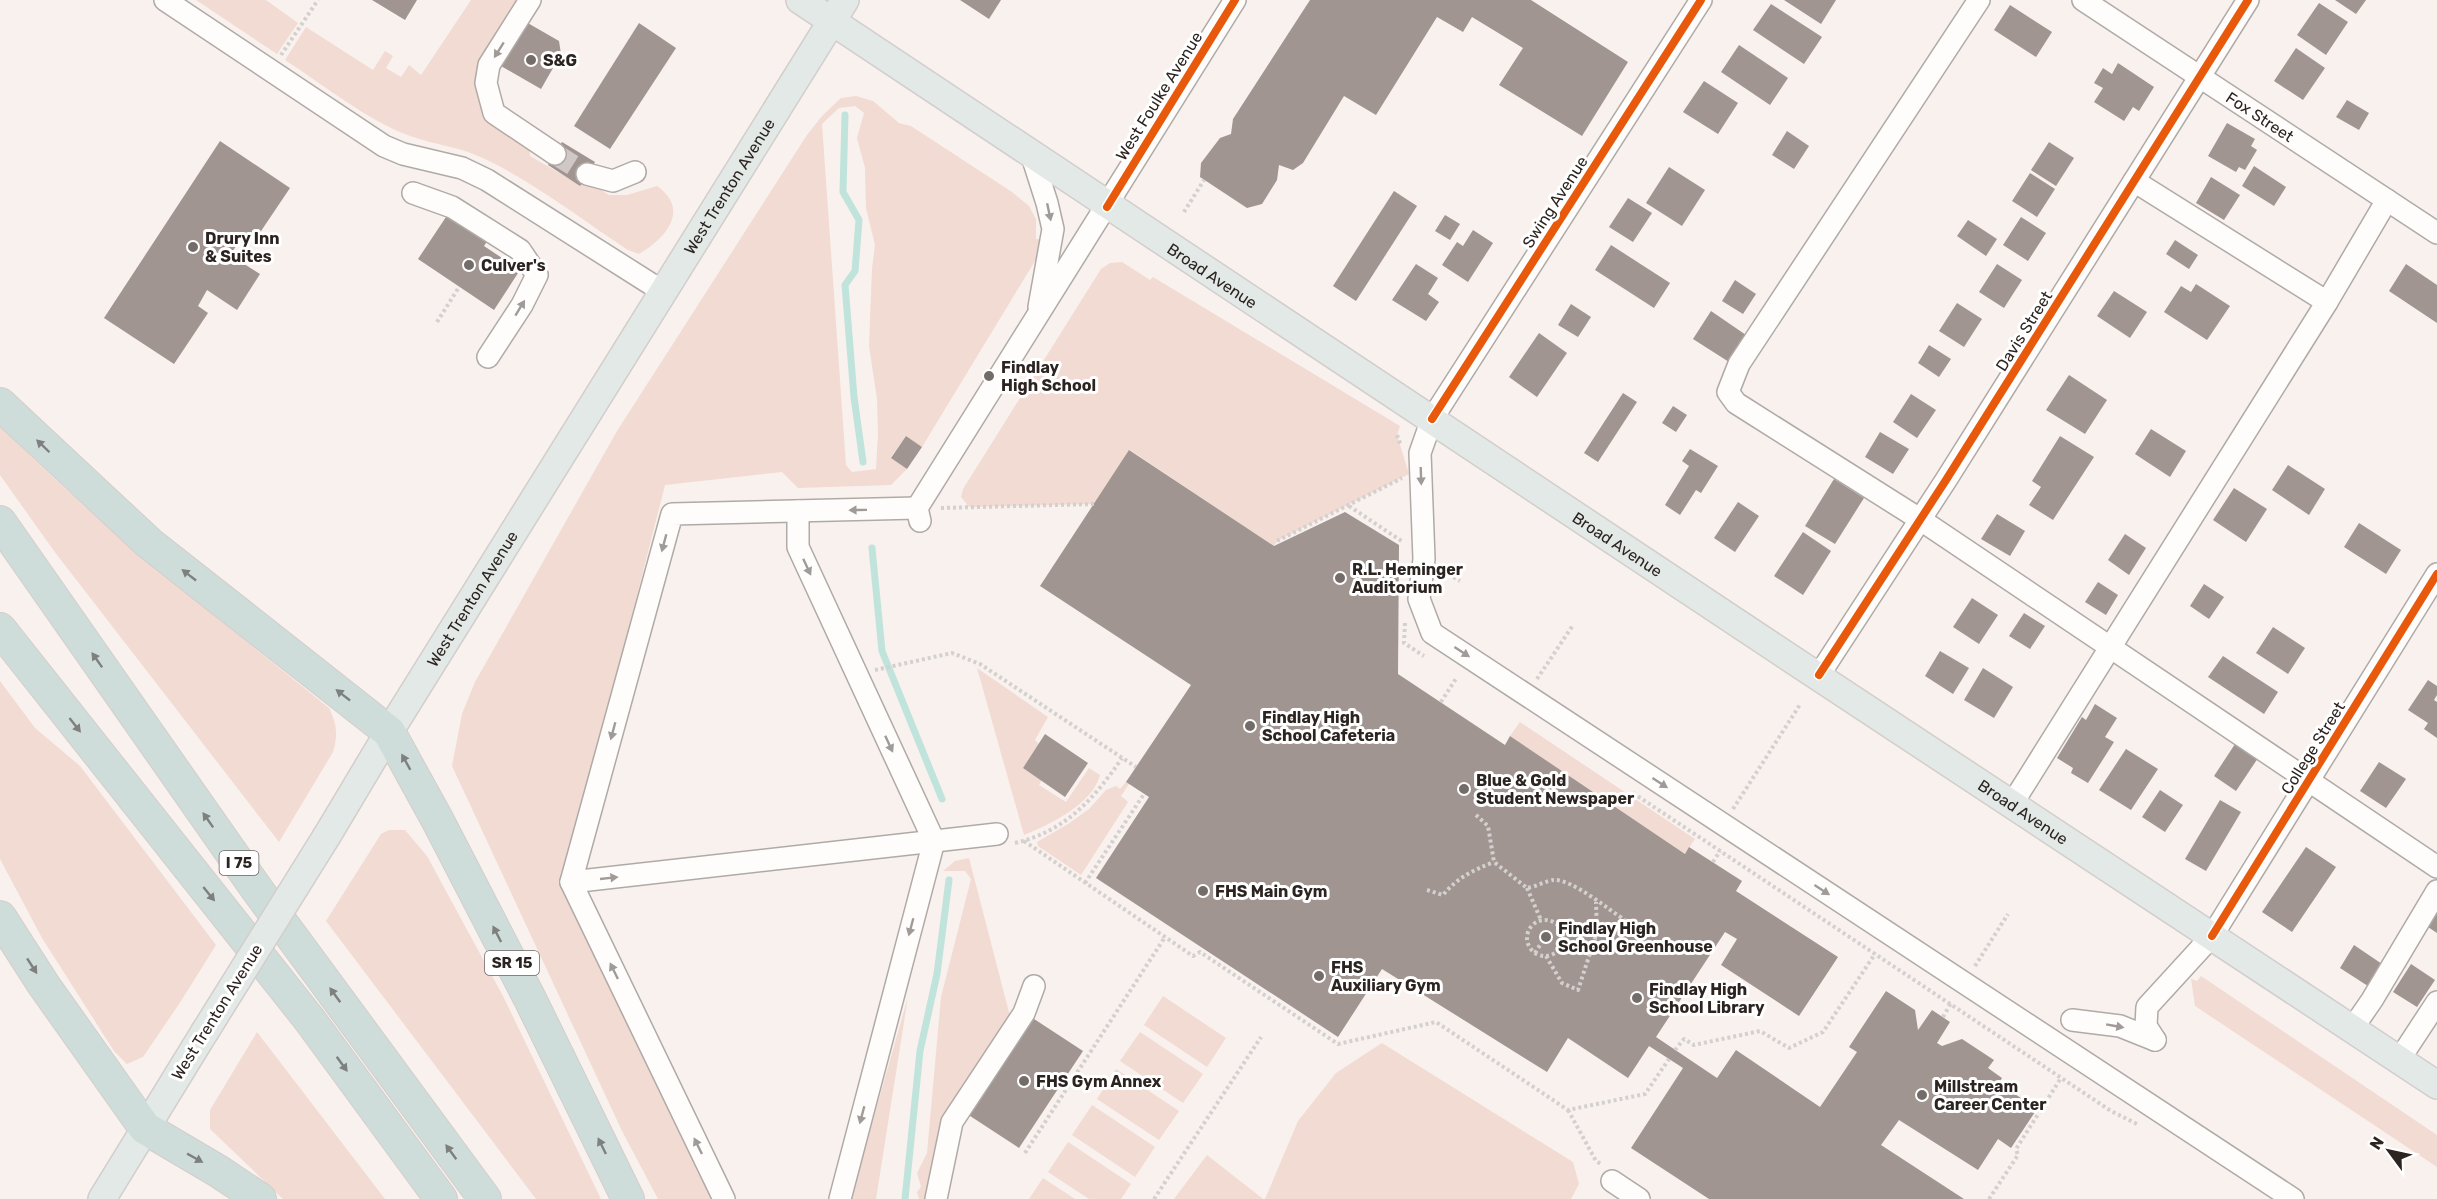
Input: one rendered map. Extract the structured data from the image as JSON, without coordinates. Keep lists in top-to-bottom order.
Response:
{
  "streets": {
    "highway": ["I 75", "SR 15"],
    "main road": ["West Trenton Avenue", "Broad Avenue"],
    "street": [
      "West Foulke Avenue",
      "Fox Street",
      "Swing Avenue",
      "Davis Street",
      "College Street"
    ]
  },
  "crossings": [
    ["West Foulke Avenue", "Broad Avenue"],
    ["Fox Street", "Davis Street"],
    ["West Trenton Avenue", "Broad Avenue"],
    ["West Trenton Avenue", "SR 15"],
    ["Swing Avenue", "Broad Avenue"],
    ["Broad Avenue", "Davis Street"],
    ["Broad Avenue", "College Street"]
  ],
  "one_way": ["Swing Avenue"],
  "places": [
    "S&G",
    "Drury Inn & Suites",
    "Culver's",
    "Findlay High School",
    "R.L. Heminger Auditorium",
    "Findlay High School Cafeteria",
    "Blue & Gold Student Newspaper",
    "FHS Main Gym",
    "Findlay High School Greenhouse",
    "FHS Auxiliary Gym",
    "Findlay High School Library",
    "FHS Gym Annex",
    "Millstream Career Center"
  ],
  "north": "top left"
}
